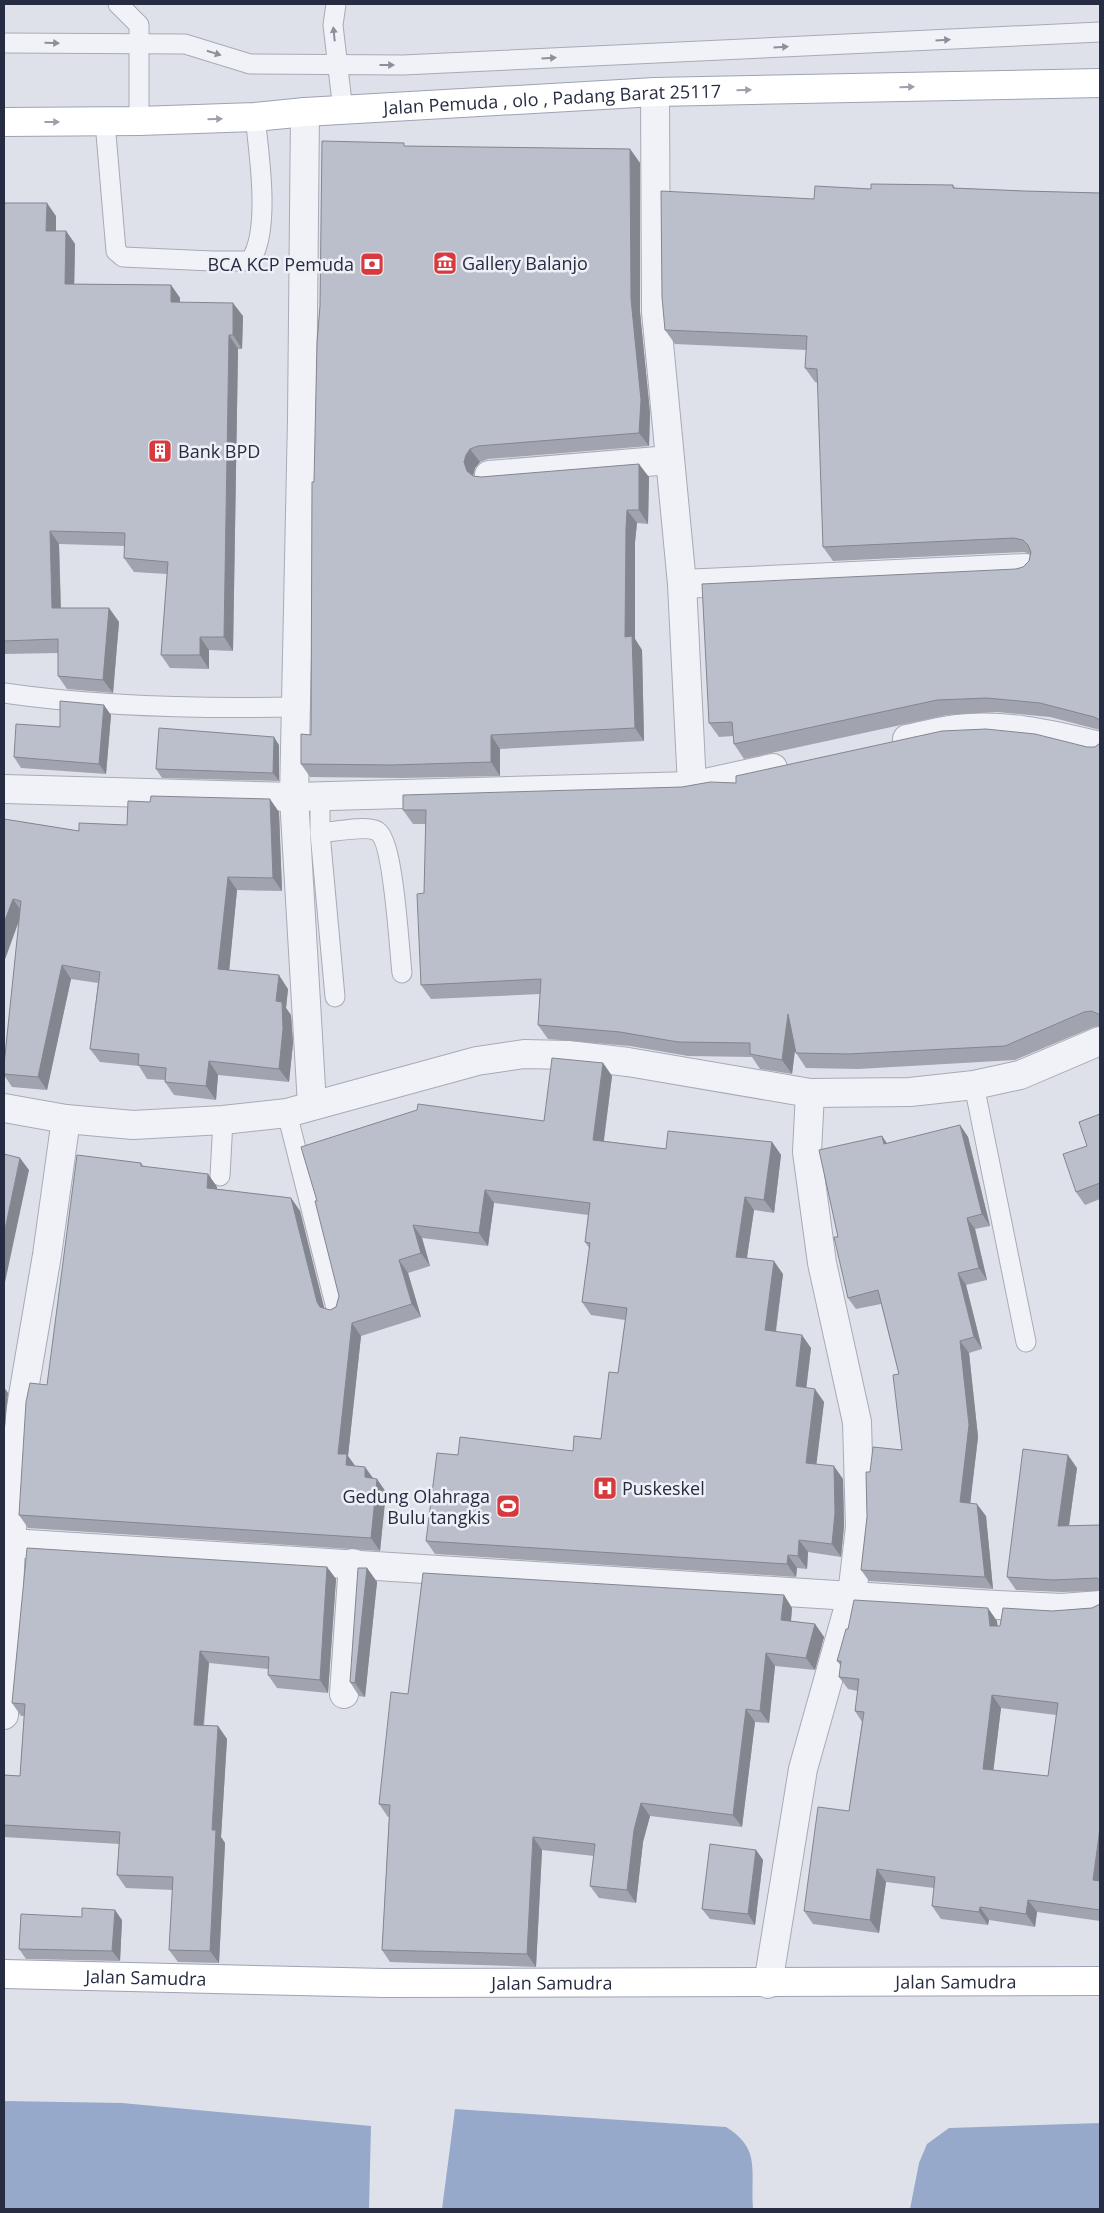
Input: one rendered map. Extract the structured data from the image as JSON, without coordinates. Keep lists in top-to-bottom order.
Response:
{
  "streets": {
    "main road": ["Jalan Pemuda , olo , Padang Barat 25117", "Jalan Samudra"]
  },
  "one_way": ["Jalan Pemuda , olo , Padang Barat 25117"],
  "places": {
    "museum": ["Gallery Balanjo"],
    "bank": ["BCA KCP Pemuda"],
    "building": ["Bank BPD"],
    "hospital": ["Puskeskel"],
    "sports": ["Gedung Olahraga Bulu tangkis"]
  }
}
